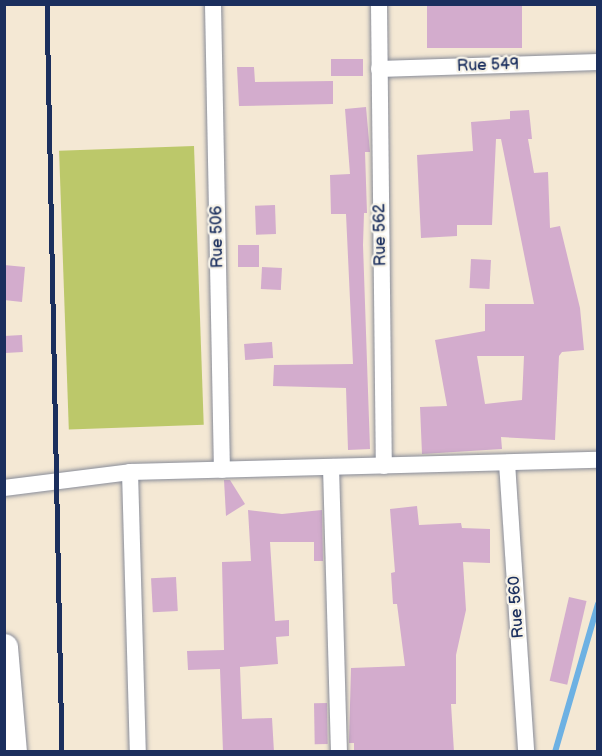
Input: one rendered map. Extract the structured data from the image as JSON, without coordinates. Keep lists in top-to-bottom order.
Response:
{
  "streets": {
    "street": [
      "Rue 549",
      "Rue 562",
      "Rue 506",
      "Rue 560"
    ]
  },
  "crossings": [
    ["Rue 549", "Rue 562"]
  ]
}
